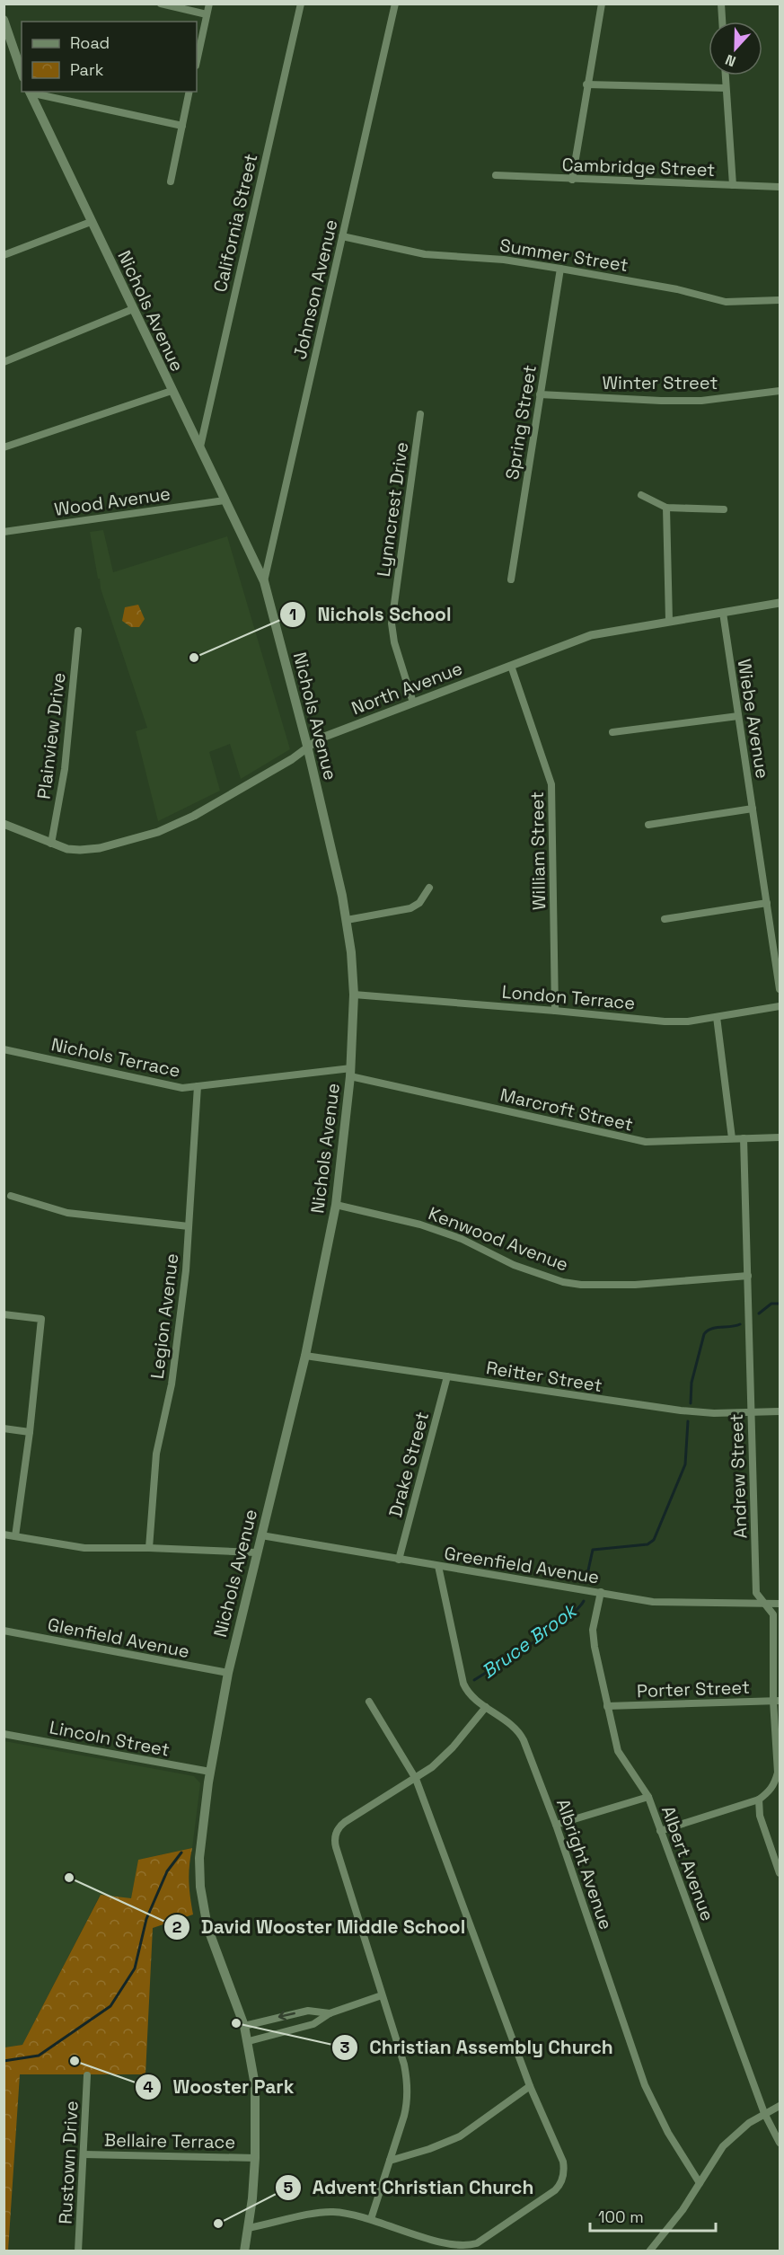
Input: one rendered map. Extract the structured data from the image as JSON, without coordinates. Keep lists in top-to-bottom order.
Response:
{
  "streets": {
    "main road": ["Nichols Avenue"],
    "street": [
      "Cambridge Street",
      "California Street",
      "Summer Street",
      "Johnson Avenue",
      "Winter Street",
      "Spring Street",
      "Wood Avenue",
      "Lynncrest Drive",
      "North Avenue",
      "Wiebe Avenue",
      "Plainview Drive",
      "William Street",
      "London Terrace",
      "Nichols Terrace",
      "Marcroft Street",
      "Kenwood Avenue",
      "Legion Avenue",
      "Reitter Street",
      "Drake Street",
      "Andrew Street",
      "Greenfield Avenue",
      "Glenfield Avenue",
      "Porter Street",
      "Lincoln Street",
      "Albert Avenue",
      "Albright Avenue",
      "Bellaire Terrace",
      "Rustown Drive"
    ]
  },
  "crossings": [
    ["California Street", "Nichols Avenue"],
    ["Summer Street", "Johnson Avenue"],
    ["Summer Street", "Spring Street"],
    ["Johnson Avenue", "Nichols Avenue"],
    ["Nichols Avenue", "Wood Avenue"],
    ["Nichols Avenue", "North Avenue"],
    ["Nichols Avenue", "London Terrace"],
    ["Nichols Avenue", "Nichols Terrace"],
    ["Nichols Avenue", "Marcroft Street"],
    ["Nichols Avenue", "Kenwood Avenue"],
    ["Nichols Avenue", "Reitter Street"],
    ["Nichols Avenue", "Greenfield Avenue"],
    ["Nichols Avenue", "Glenfield Avenue"],
    ["Nichols Avenue", "Lincoln Street"],
    ["Nichols Avenue", "Bellaire Terrace"],
    ["Winter Street", "Spring Street"],
    ["Lynncrest Drive", "North Avenue"],
    ["North Avenue", "Wiebe Avenue"],
    ["North Avenue", "Plainview Drive"],
    ["North Avenue", "William Street"],
    ["William Street", "London Terrace"],
    ["Nichols Terrace", "Marcroft Street"],
    ["Nichols Terrace", "Legion Avenue"],
    ["Marcroft Street", "Andrew Street"],
    ["Kenwood Avenue", "Andrew Street"],
    ["Reitter Street", "Drake Street"],
    ["Reitter Street", "Andrew Street"],
    ["Drake Street", "Greenfield Avenue"],
    ["Andrew Street", "Greenfield Avenue"],
    ["Andrew Street", "Porter Street"],
    ["Greenfield Avenue", "Albert Avenue"],
    ["Greenfield Avenue", "Albright Avenue"],
    ["Porter Street", "Albert Avenue"],
    ["Bellaire Terrace", "Rustown Drive"]
  ],
  "water": ["Bruce Brook"],
  "places": [
    "Nichols School",
    "David Wooster Middle School",
    "Christian Assembly Church",
    "Wooster Park",
    "Advent Christian Church"
  ],
  "legend": ["Road", "Park"],
  "scale_bar": "100 m",
  "north": "bottom"
}
